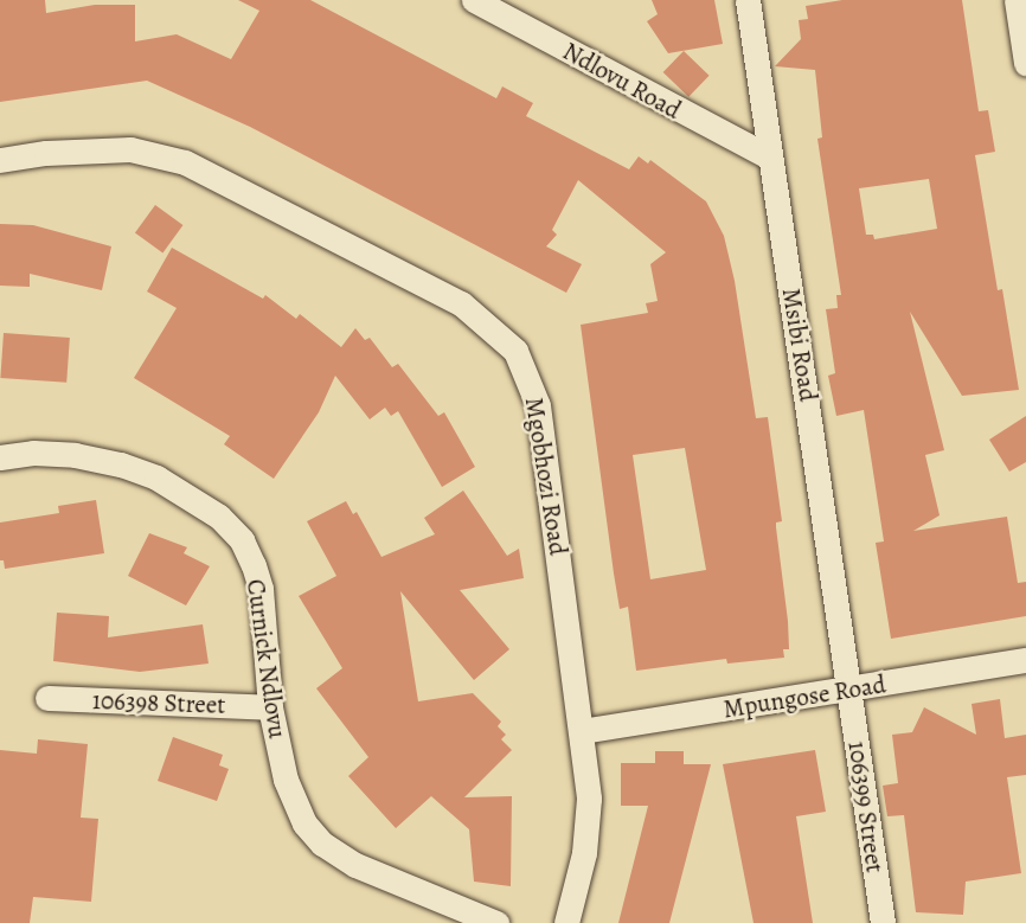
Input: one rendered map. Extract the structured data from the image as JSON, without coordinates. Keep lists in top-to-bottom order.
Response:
{
  "streets": {
    "street": [
      "Ndlovu Road",
      "Msibi Road",
      "Mgobhozi Road",
      "Curnick Ndlovu",
      "Mpungose Road",
      "106398 Street",
      "106399 Street"
    ]
  },
  "crossings": [
    ["Ndlovu Road", "Msibi Road"],
    ["Msibi Road", "Mpungose Road"],
    ["Msibi Road", "106399 Street"],
    ["Mgobhozi Road", "Mpungose Road"],
    ["Curnick Ndlovu", "106398 Street"],
    ["Mpungose Road", "106399 Street"]
  ]
}
